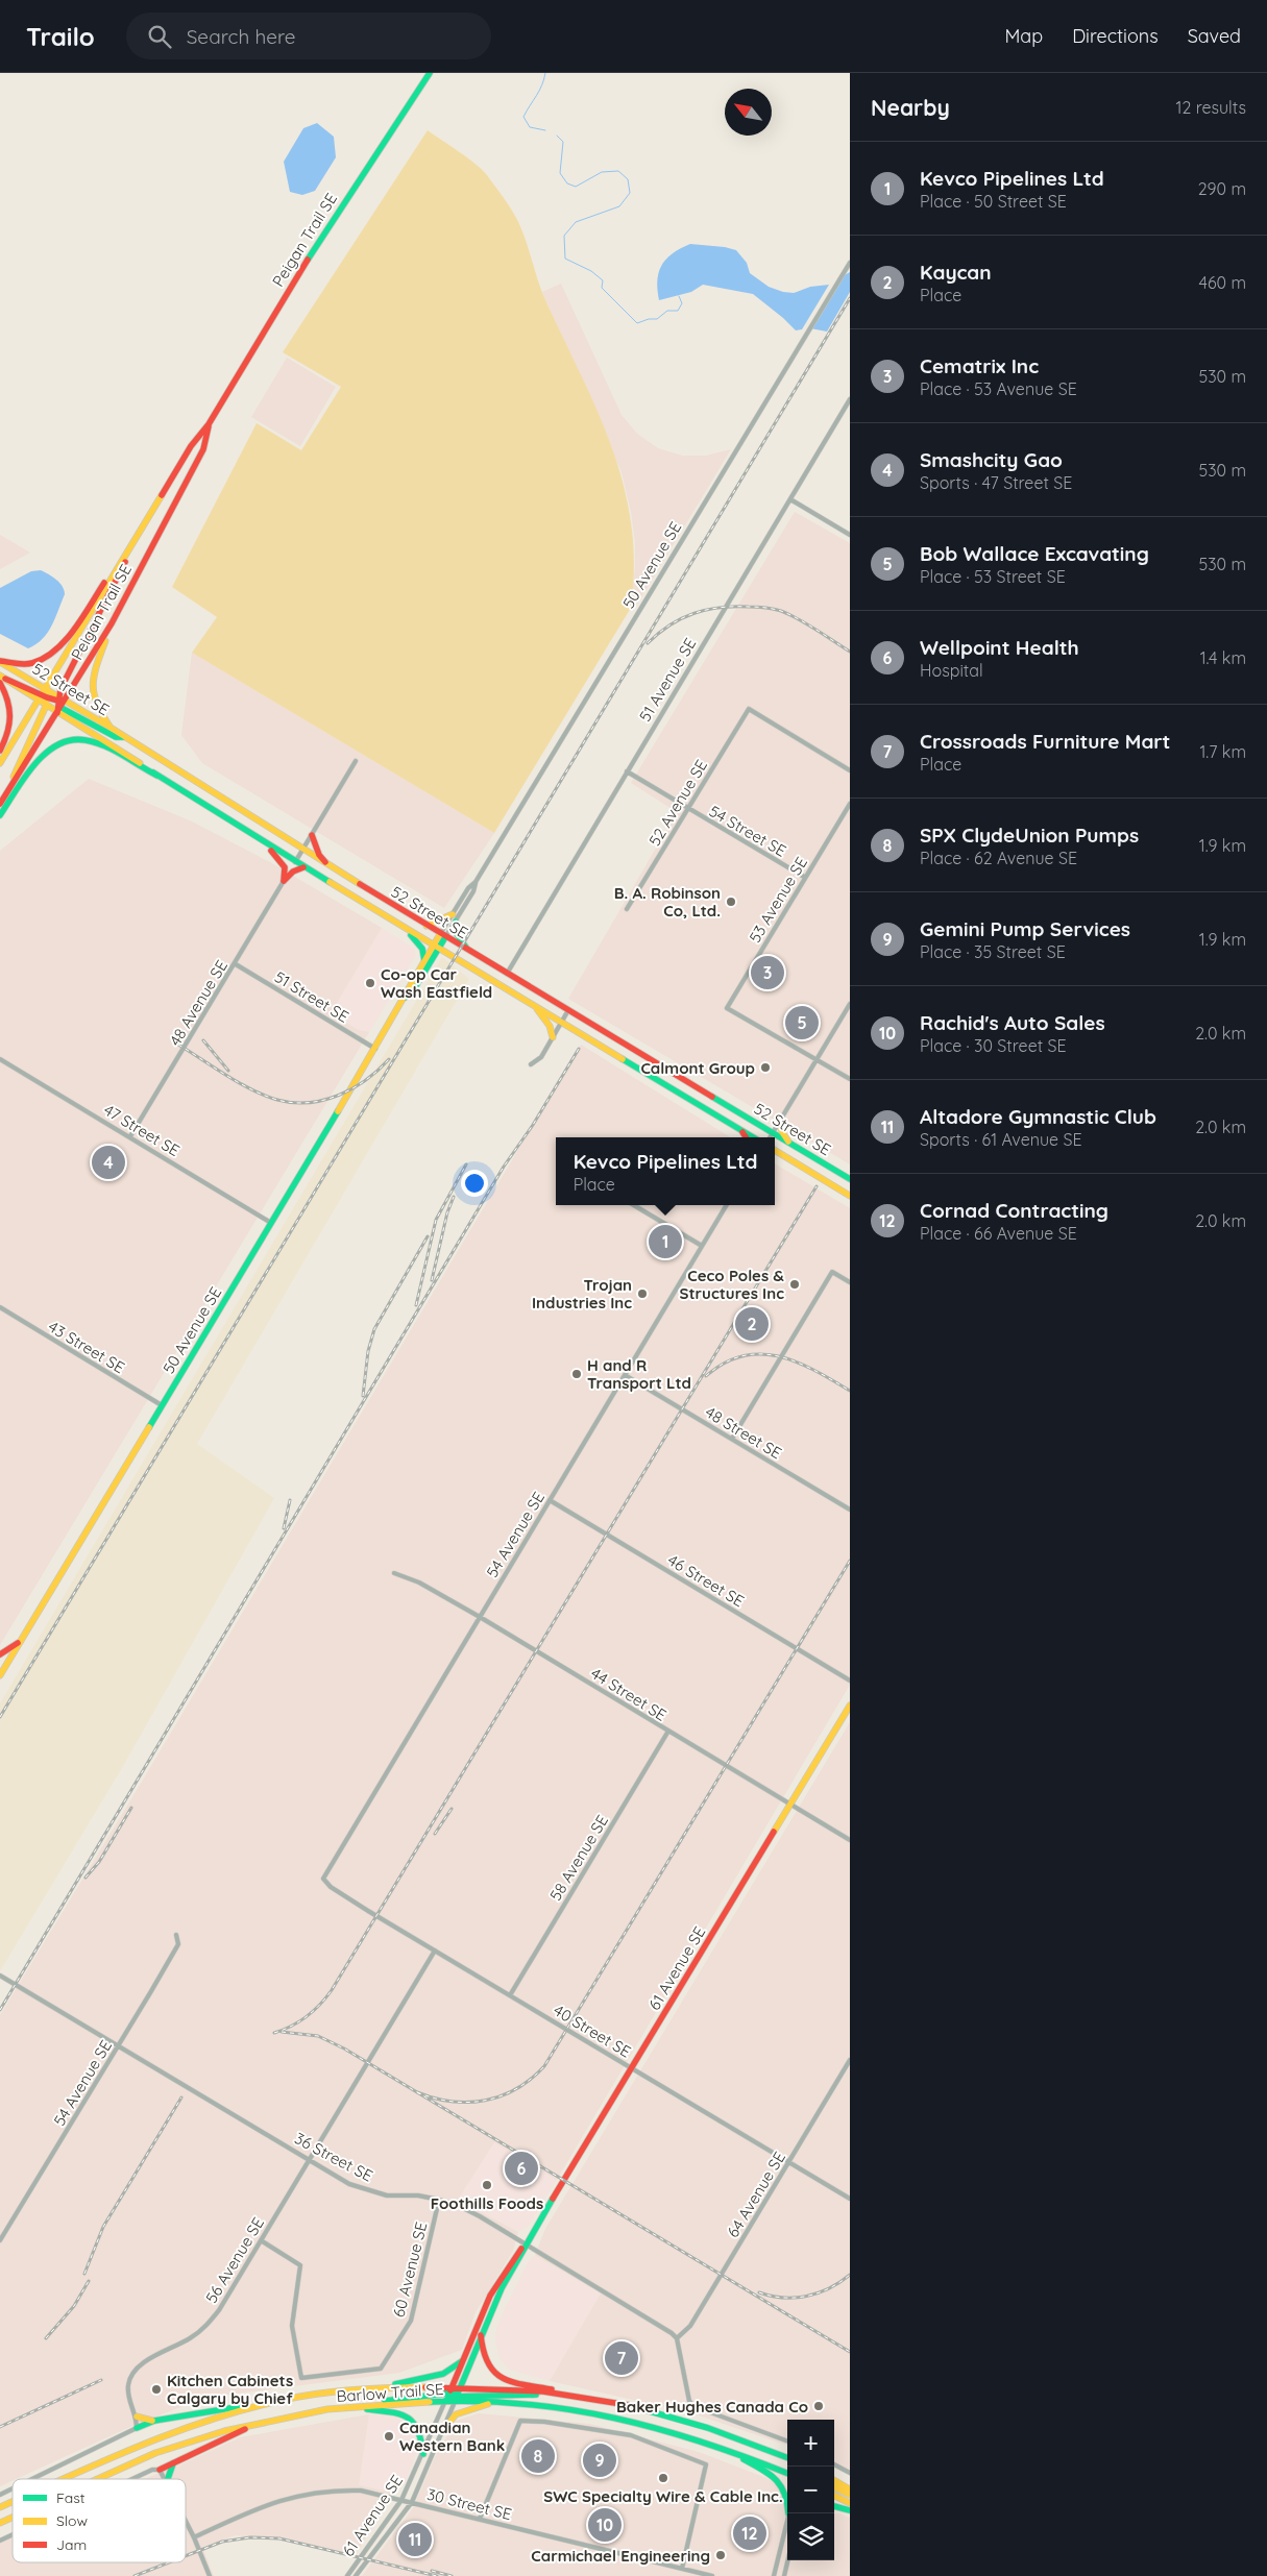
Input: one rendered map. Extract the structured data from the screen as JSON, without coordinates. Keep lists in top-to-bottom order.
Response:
{
  "streets": {
    "main road": [
      "Peigan Trail SE",
      "50 Avenue SE",
      "52 Street SE",
      "61 Avenue SE",
      "Barlow Trail SE"
    ],
    "street": [
      "51 Avenue SE",
      "52 Avenue SE",
      "54 Street SE",
      "53 Avenue SE",
      "51 Street SE",
      "48 Avenue SE",
      "47 Street SE",
      "43 Street SE",
      "48 Street SE",
      "54 Avenue SE",
      "46 Street SE",
      "44 Street SE",
      "58 Avenue SE",
      "40 Street SE",
      "36 Street SE",
      "64 Avenue SE",
      "56 Avenue SE",
      "60 Avenue SE",
      "30 Street SE"
    ]
  },
  "crossings": [
    ["Peigan Trail SE", "52 Street SE"],
    ["50 Avenue SE", "52 Street SE"],
    ["50 Avenue SE", "51 Street SE"],
    ["50 Avenue SE", "47 Street SE"],
    ["50 Avenue SE", "43 Street SE"],
    ["51 Avenue SE", "52 Street SE"],
    ["51 Avenue SE", "54 Street SE"],
    ["52 Avenue SE", "54 Street SE"],
    ["54 Street SE", "53 Avenue SE"],
    ["51 Street SE", "48 Avenue SE"],
    ["48 Avenue SE", "47 Street SE"],
    ["48 Street SE", "54 Avenue SE"],
    ["54 Avenue SE", "46 Street SE"],
    ["54 Avenue SE", "44 Street SE"],
    ["54 Avenue SE", "40 Street SE"],
    ["54 Avenue SE", "36 Street SE"],
    ["44 Street SE", "58 Avenue SE"],
    ["44 Street SE", "61 Avenue SE"],
    ["58 Avenue SE", "40 Street SE"],
    ["61 Avenue SE", "40 Street SE"],
    ["61 Avenue SE", "36 Street SE"],
    ["61 Avenue SE", "Barlow Trail SE"],
    ["61 Avenue SE", "30 Street SE"],
    ["40 Street SE", "64 Avenue SE"],
    ["40 Street SE", "56 Avenue SE"],
    ["36 Street SE", "64 Avenue SE"],
    ["36 Street SE", "56 Avenue SE"],
    ["36 Street SE", "60 Avenue SE"],
    ["56 Avenue SE", "60 Avenue SE"]
  ],
  "places": [
    "B. A. Robinson Co, Ltd.",
    "Co-op Car Wash Eastfield",
    "Calmont Group",
    "Ceco Poles & Structures Inc",
    "Trojan Industries Inc",
    "H and R Transport Ltd",
    "Foothills Foods",
    "Kitchen Cabinets Calgary by Chief",
    "Baker Hughes Canada Co",
    "Canadian Western Bank",
    "SWC Specialty Wire & Cable Inc.",
    "Carmichael Engineering"
  ],
  "legend": ["Fast", "Slow", "Jam"],
  "north": "top left",
  "page": {
    "header": "Trailo",
    "search": "Search here",
    "nav": ["Map", "Directions", "Saved"],
    "heading": ["Nearby", "12 results"],
    "list": [
      {
        "mark": "1",
        "name": "Kevco Pipelines Ltd",
        "note": "Place · 50 Street SE",
        "value": "290 m"
      },
      {
        "mark": "2",
        "name": "Kaycan",
        "note": "Place",
        "value": "460 m"
      },
      {
        "mark": "3",
        "name": "Cematrix Inc",
        "note": "Place · 53 Avenue SE",
        "value": "530 m"
      },
      {
        "mark": "4",
        "name": "Smashcity Gao",
        "note": "Sports · 47 Street SE",
        "value": "530 m"
      },
      {
        "mark": "5",
        "name": "Bob Wallace Excavating",
        "note": "Place · 53 Street SE",
        "value": "530 m"
      },
      {
        "mark": "6",
        "name": "Wellpoint Health",
        "note": "Hospital",
        "value": "1.4 km"
      },
      {
        "mark": "7",
        "name": "Crossroads Furniture Mart",
        "note": "Place",
        "value": "1.7 km"
      },
      {
        "mark": "8",
        "name": "SPX ClydeUnion Pumps",
        "note": "Place · 62 Avenue SE",
        "value": "1.9 km"
      },
      {
        "mark": "9",
        "name": "Gemini Pump Services",
        "note": "Place · 35 Street SE",
        "value": "1.9 km"
      },
      {
        "mark": "10",
        "name": "Rachid's Auto Sales",
        "note": "Place · 30 Street SE",
        "value": "2.0 km"
      },
      {
        "mark": "11",
        "name": "Altadore Gymnastic Club",
        "note": "Sports · 61 Avenue SE",
        "value": "2.0 km"
      },
      {
        "mark": "12",
        "name": "Cornad Contracting",
        "note": "Place · 66 Avenue SE",
        "value": "2.0 km"
      }
    ],
    "pins": [
      "3",
      "5",
      "4",
      "1",
      "2",
      "6",
      "7",
      "8",
      "9",
      "10",
      "12",
      "11"
    ],
    "popup": ["Kevco Pipelines Ltd", "Place"],
    "map_buttons": ["+", "−"]
  }
}
